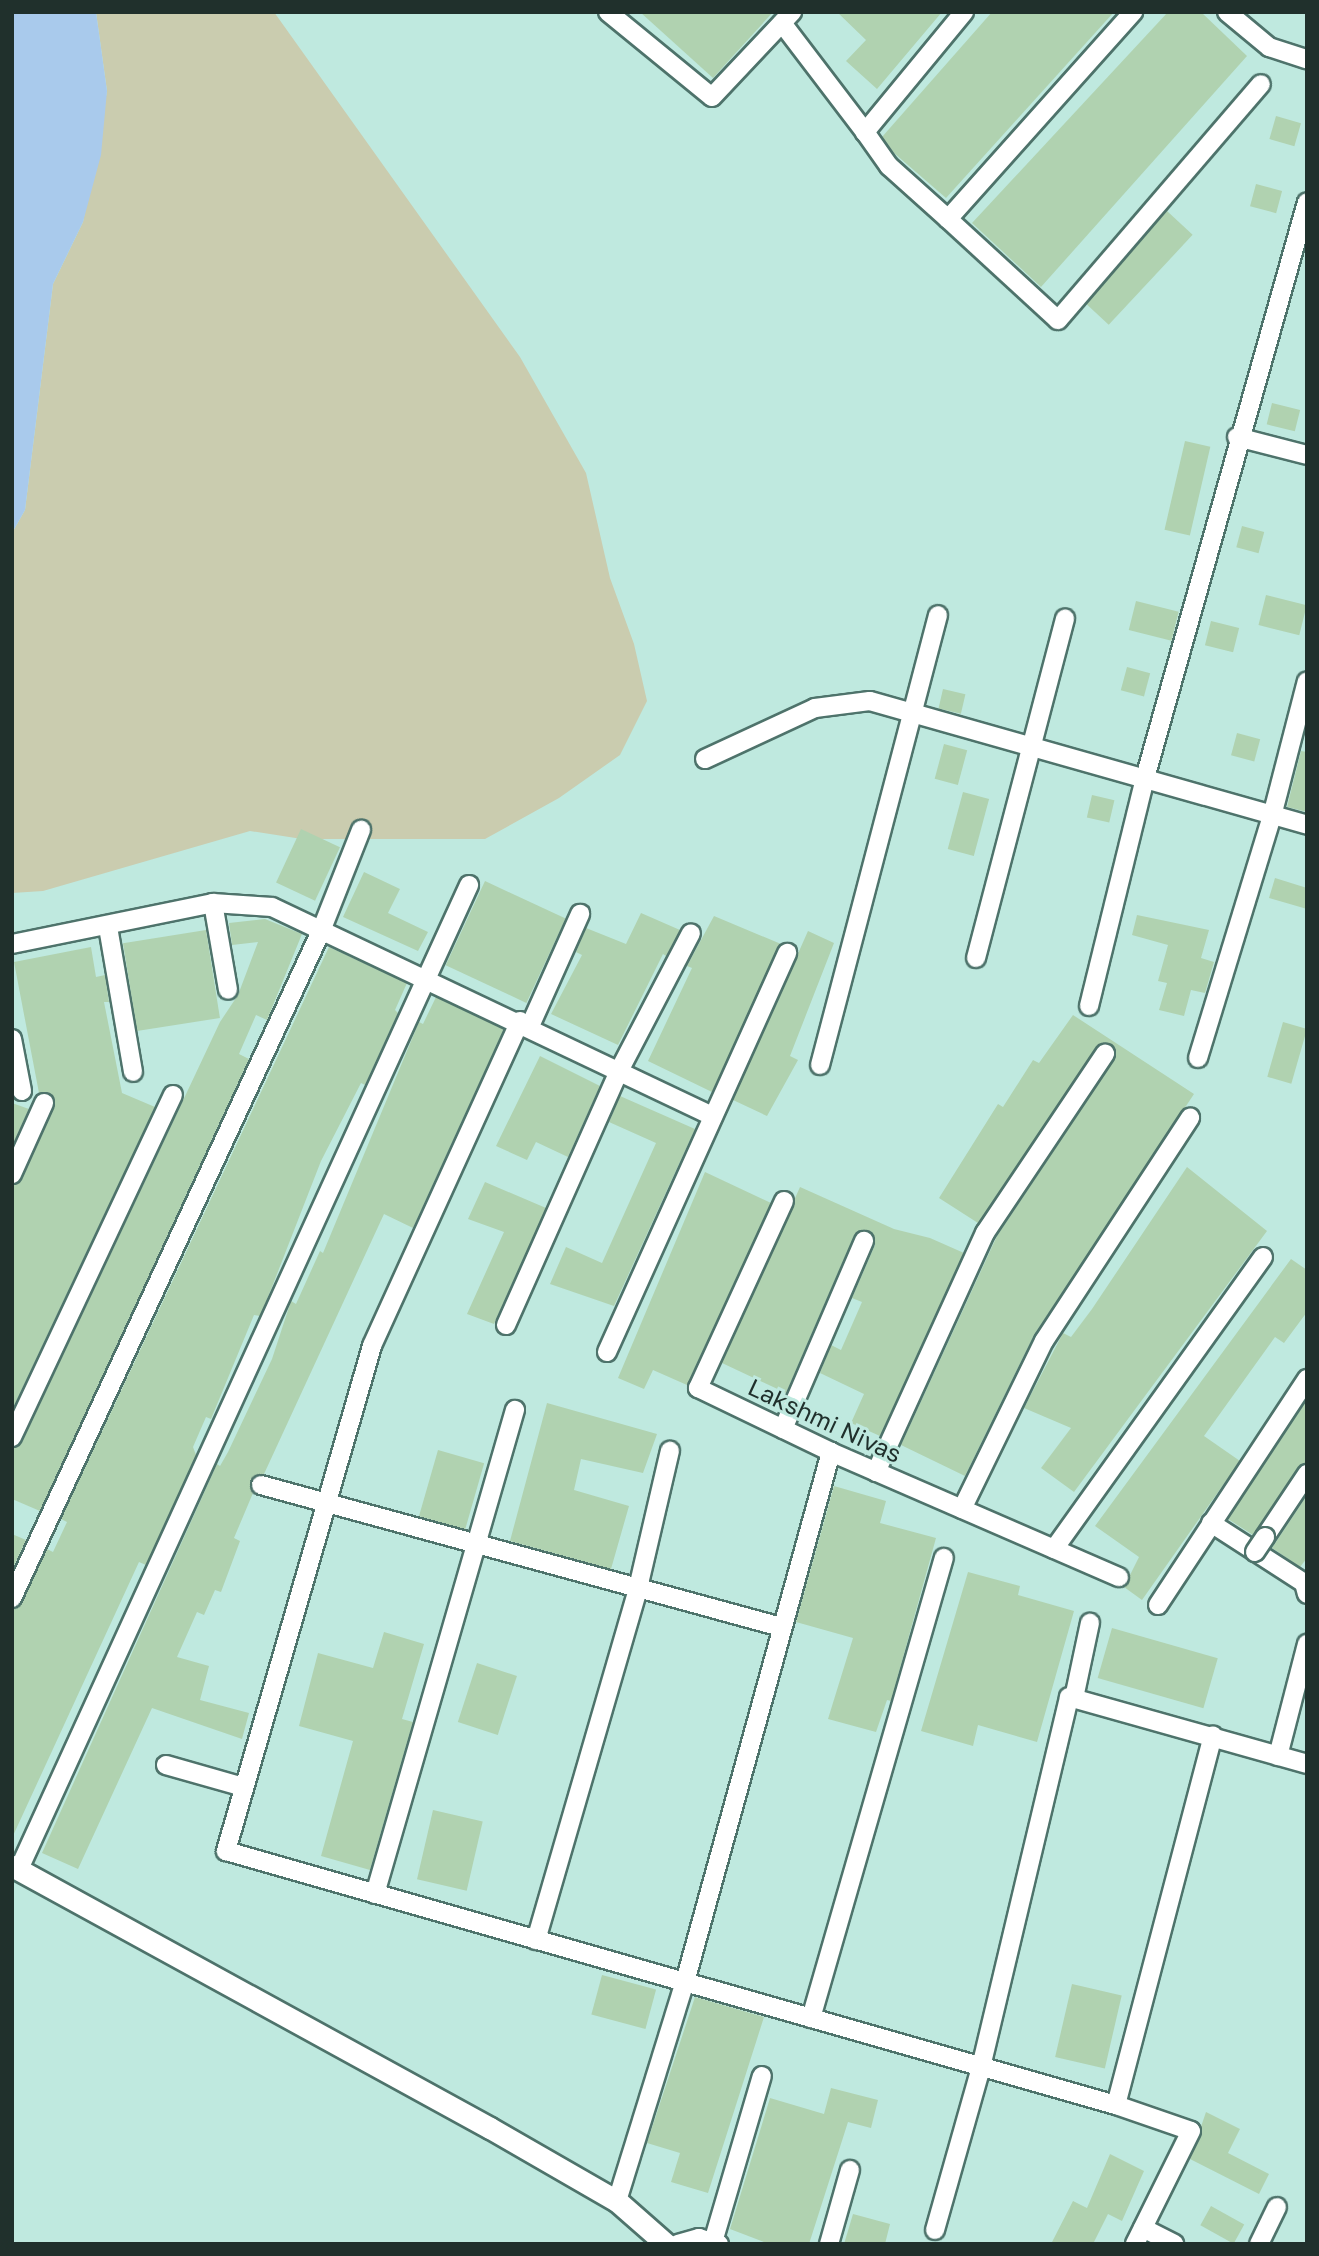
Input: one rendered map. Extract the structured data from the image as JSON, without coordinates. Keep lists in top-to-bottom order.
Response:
{
  "streets": {
    "street": ["Lakshmi Nivas"]
  }
}
